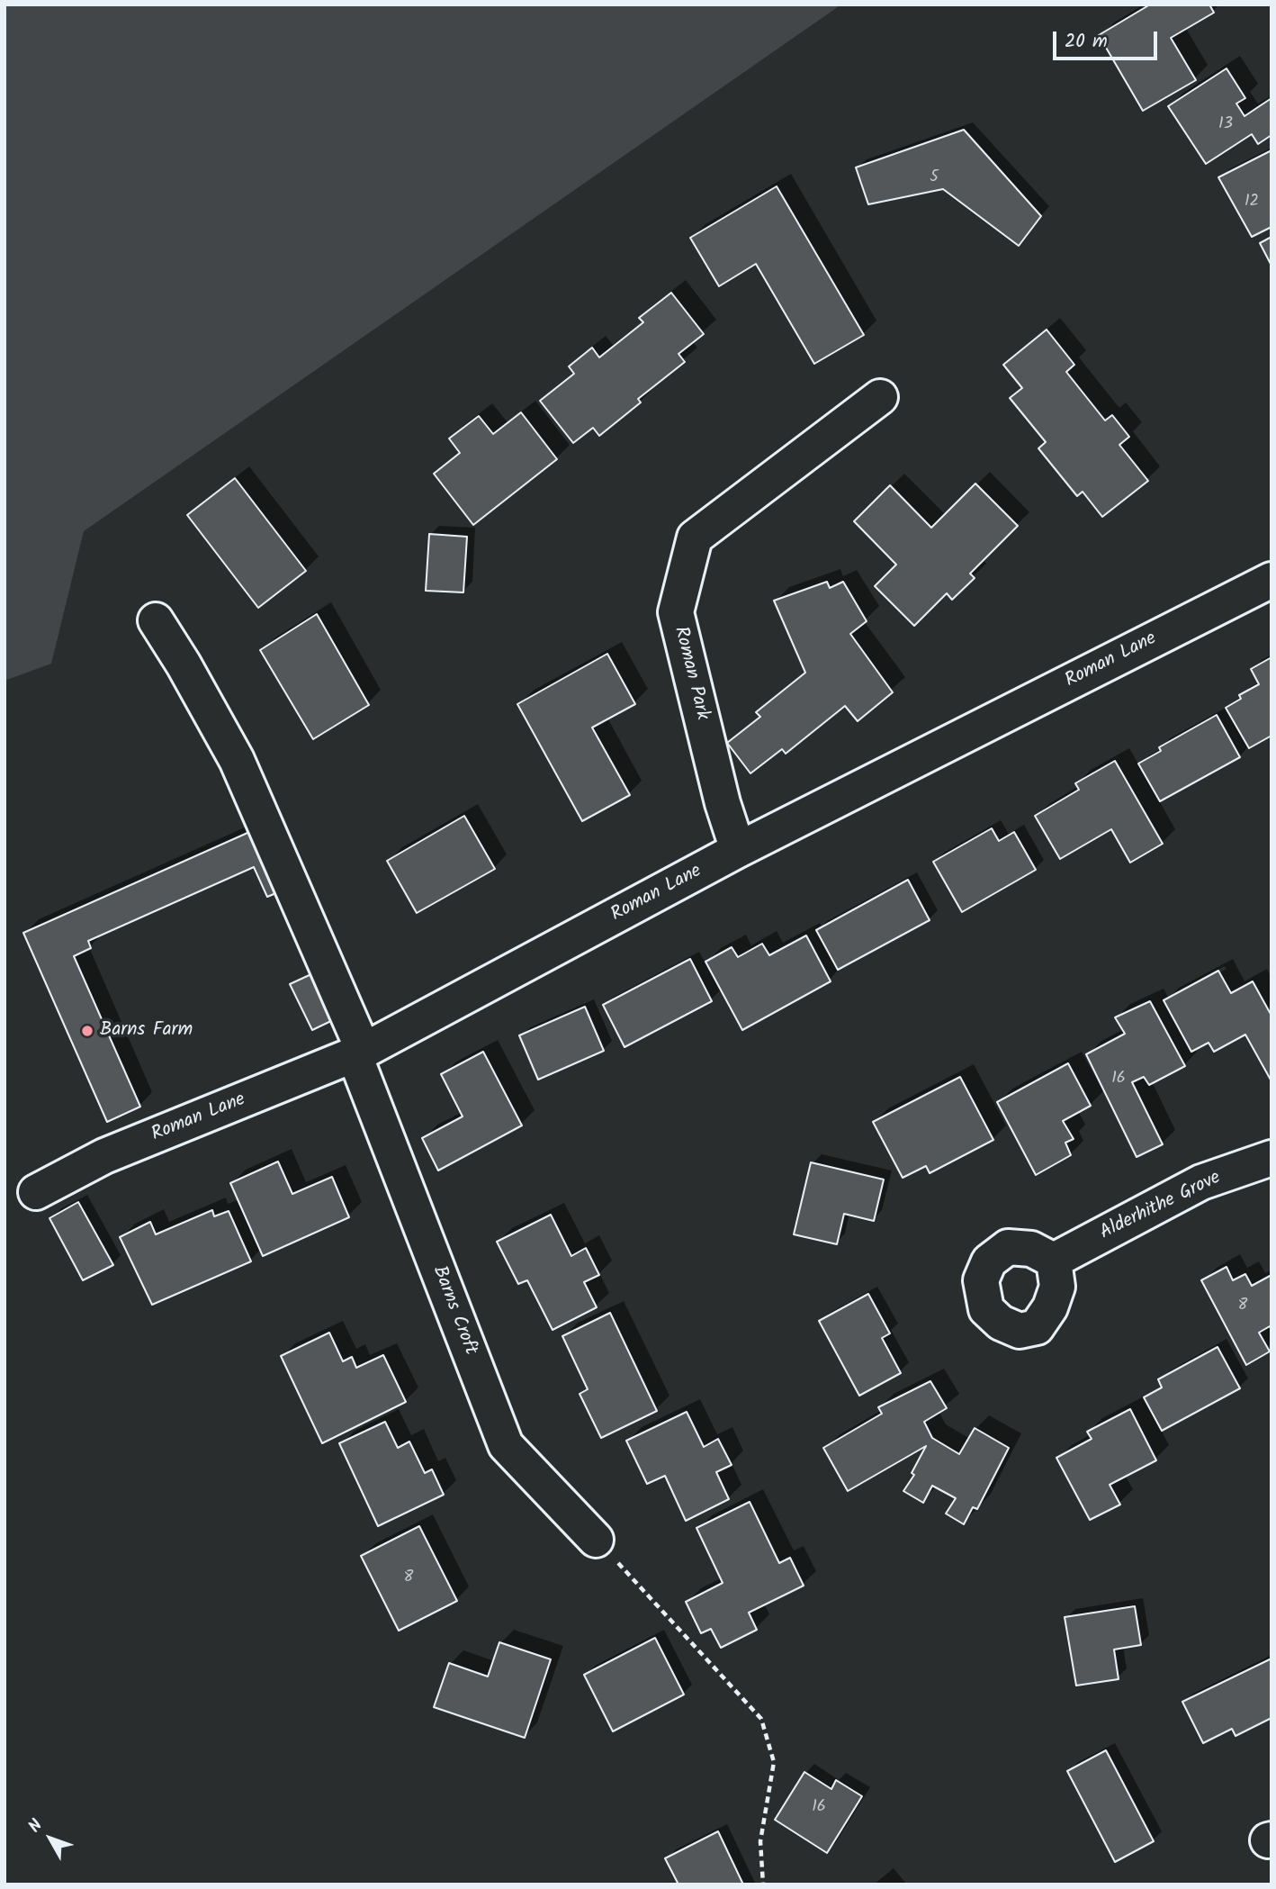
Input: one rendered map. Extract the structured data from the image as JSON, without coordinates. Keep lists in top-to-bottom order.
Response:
{
  "streets": {
    "street": [
      "Roman Lane",
      "Roman Park",
      "Alderhithe Grove",
      "Barns Croft"
    ]
  },
  "crossings": [
    ["Roman Lane", "Roman Park"],
    ["Roman Lane", "Barns Croft"]
  ],
  "places": ["Barns Farm"],
  "house_numbers": [
    "13",
    "5",
    "12",
    "16",
    "8",
    "8",
    "16"
  ],
  "scale_bar": "20 m",
  "north": "top left"
}
